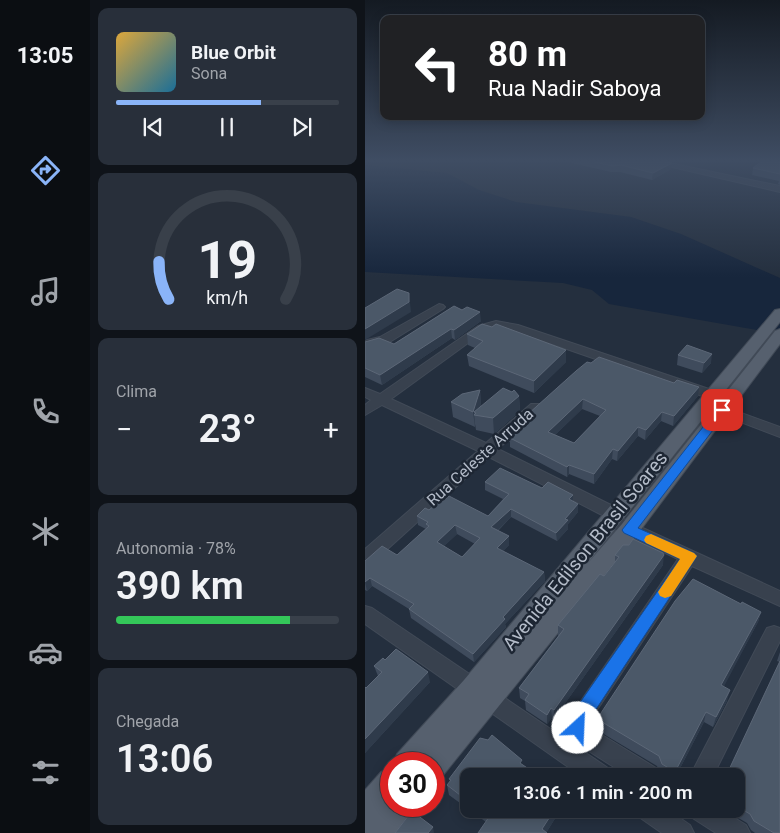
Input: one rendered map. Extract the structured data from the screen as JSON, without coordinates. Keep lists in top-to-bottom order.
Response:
{
  "streets": {
    "main road": ["Avenida Edilson Brasil Soares"],
    "street": ["Rua Celeste Arruda"]
  },
  "page": {
    "tabs": "13:05",
    "turn": ["80 m", "Rua Nadir Saboya"],
    "song": ["Blue Orbit", "Sona"],
    "tile": [
      "Clima",
      ["Autonomia · 78%", "390 km"],
      ["Chegada", "13:06"]
    ],
    "heat": ["−", "23°", "+"],
    "limit": "30",
    "trip": "13:06 · 1 min · 200 m",
    "gauge": ["19", "km/h"]
  }
}
